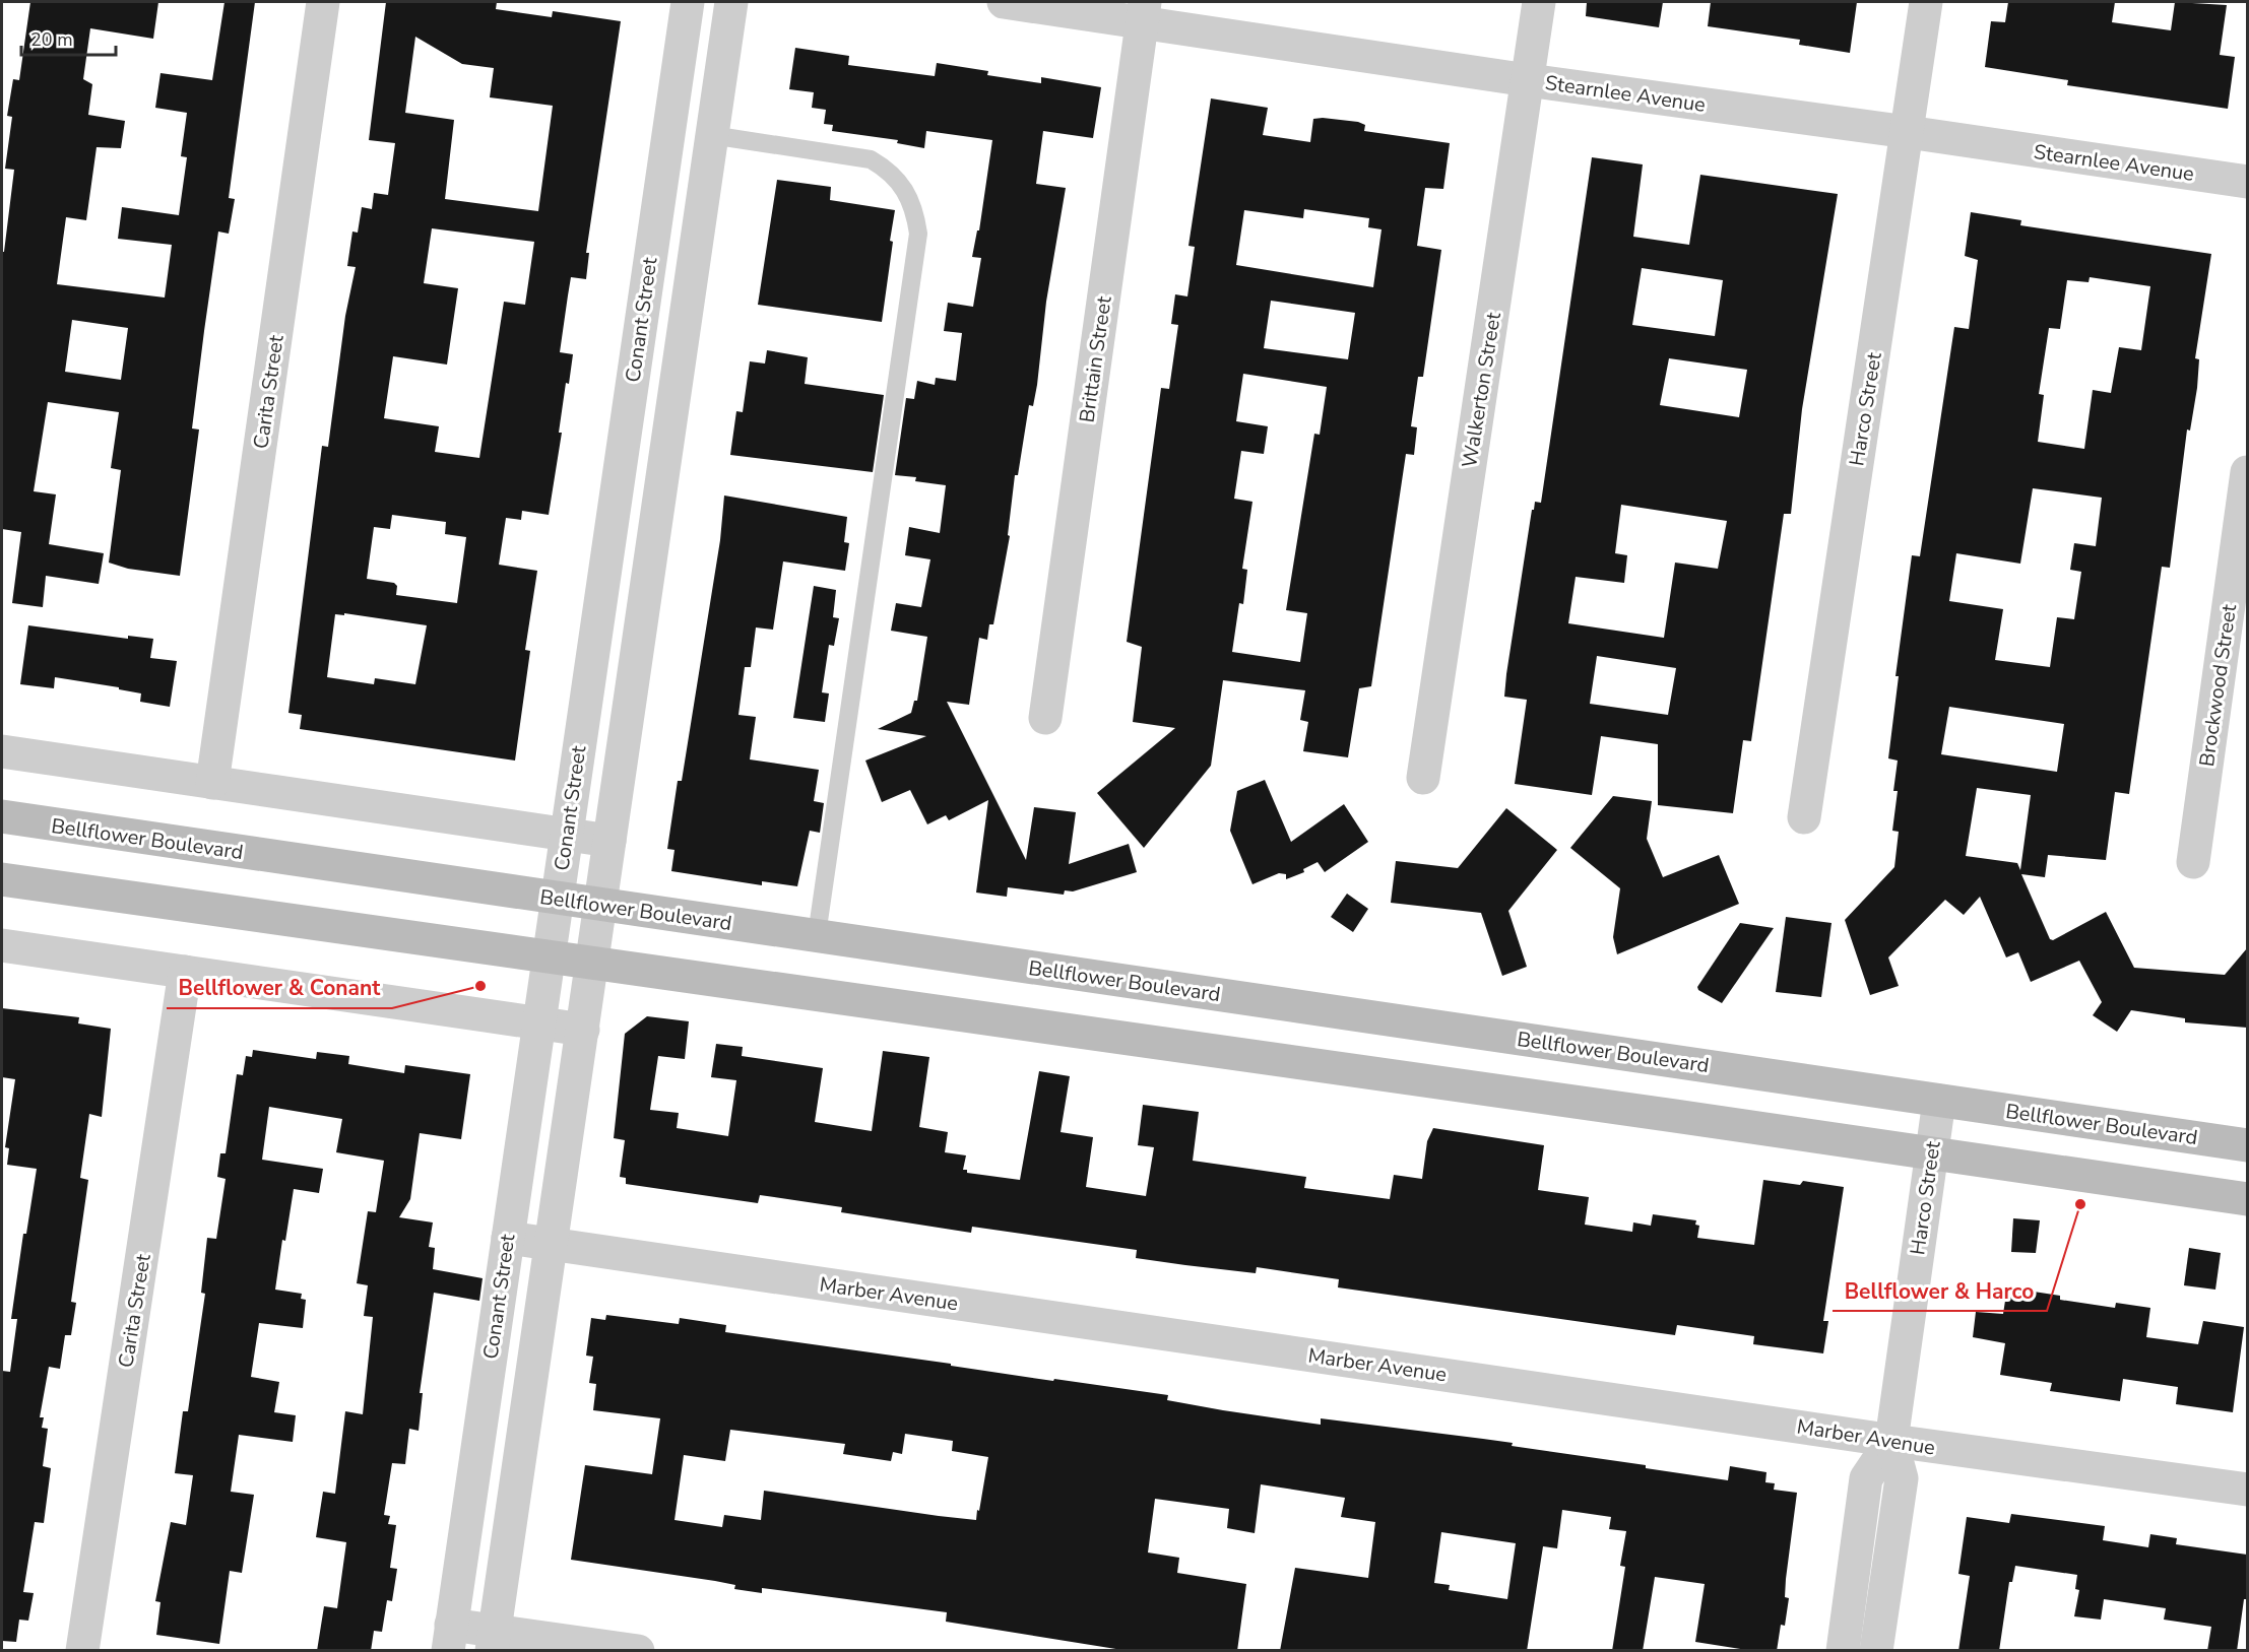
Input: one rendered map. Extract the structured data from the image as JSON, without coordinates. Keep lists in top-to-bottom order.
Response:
{
  "streets": {
    "main road": ["Bellflower Boulevard"],
    "street": [
      "Stearnlee Avenue",
      "Conant Street",
      "Brittain Street",
      "Walkerton Street",
      "Carita Street",
      "Harco Street",
      "Brockwood Street",
      "Marber Avenue"
    ]
  },
  "crossings": [
    ["Stearnlee Avenue", "Brittain Street"],
    ["Stearnlee Avenue", "Walkerton Street"],
    ["Stearnlee Avenue", "Harco Street"],
    ["Conant Street", "Bellflower Boulevard"],
    ["Conant Street", "Marber Avenue"],
    ["Harco Street", "Bellflower Boulevard"],
    ["Harco Street", "Marber Avenue"]
  ],
  "places": ["Bellflower & Conant", "Bellflower & Harco"],
  "scale_bar": "20 m"
}
